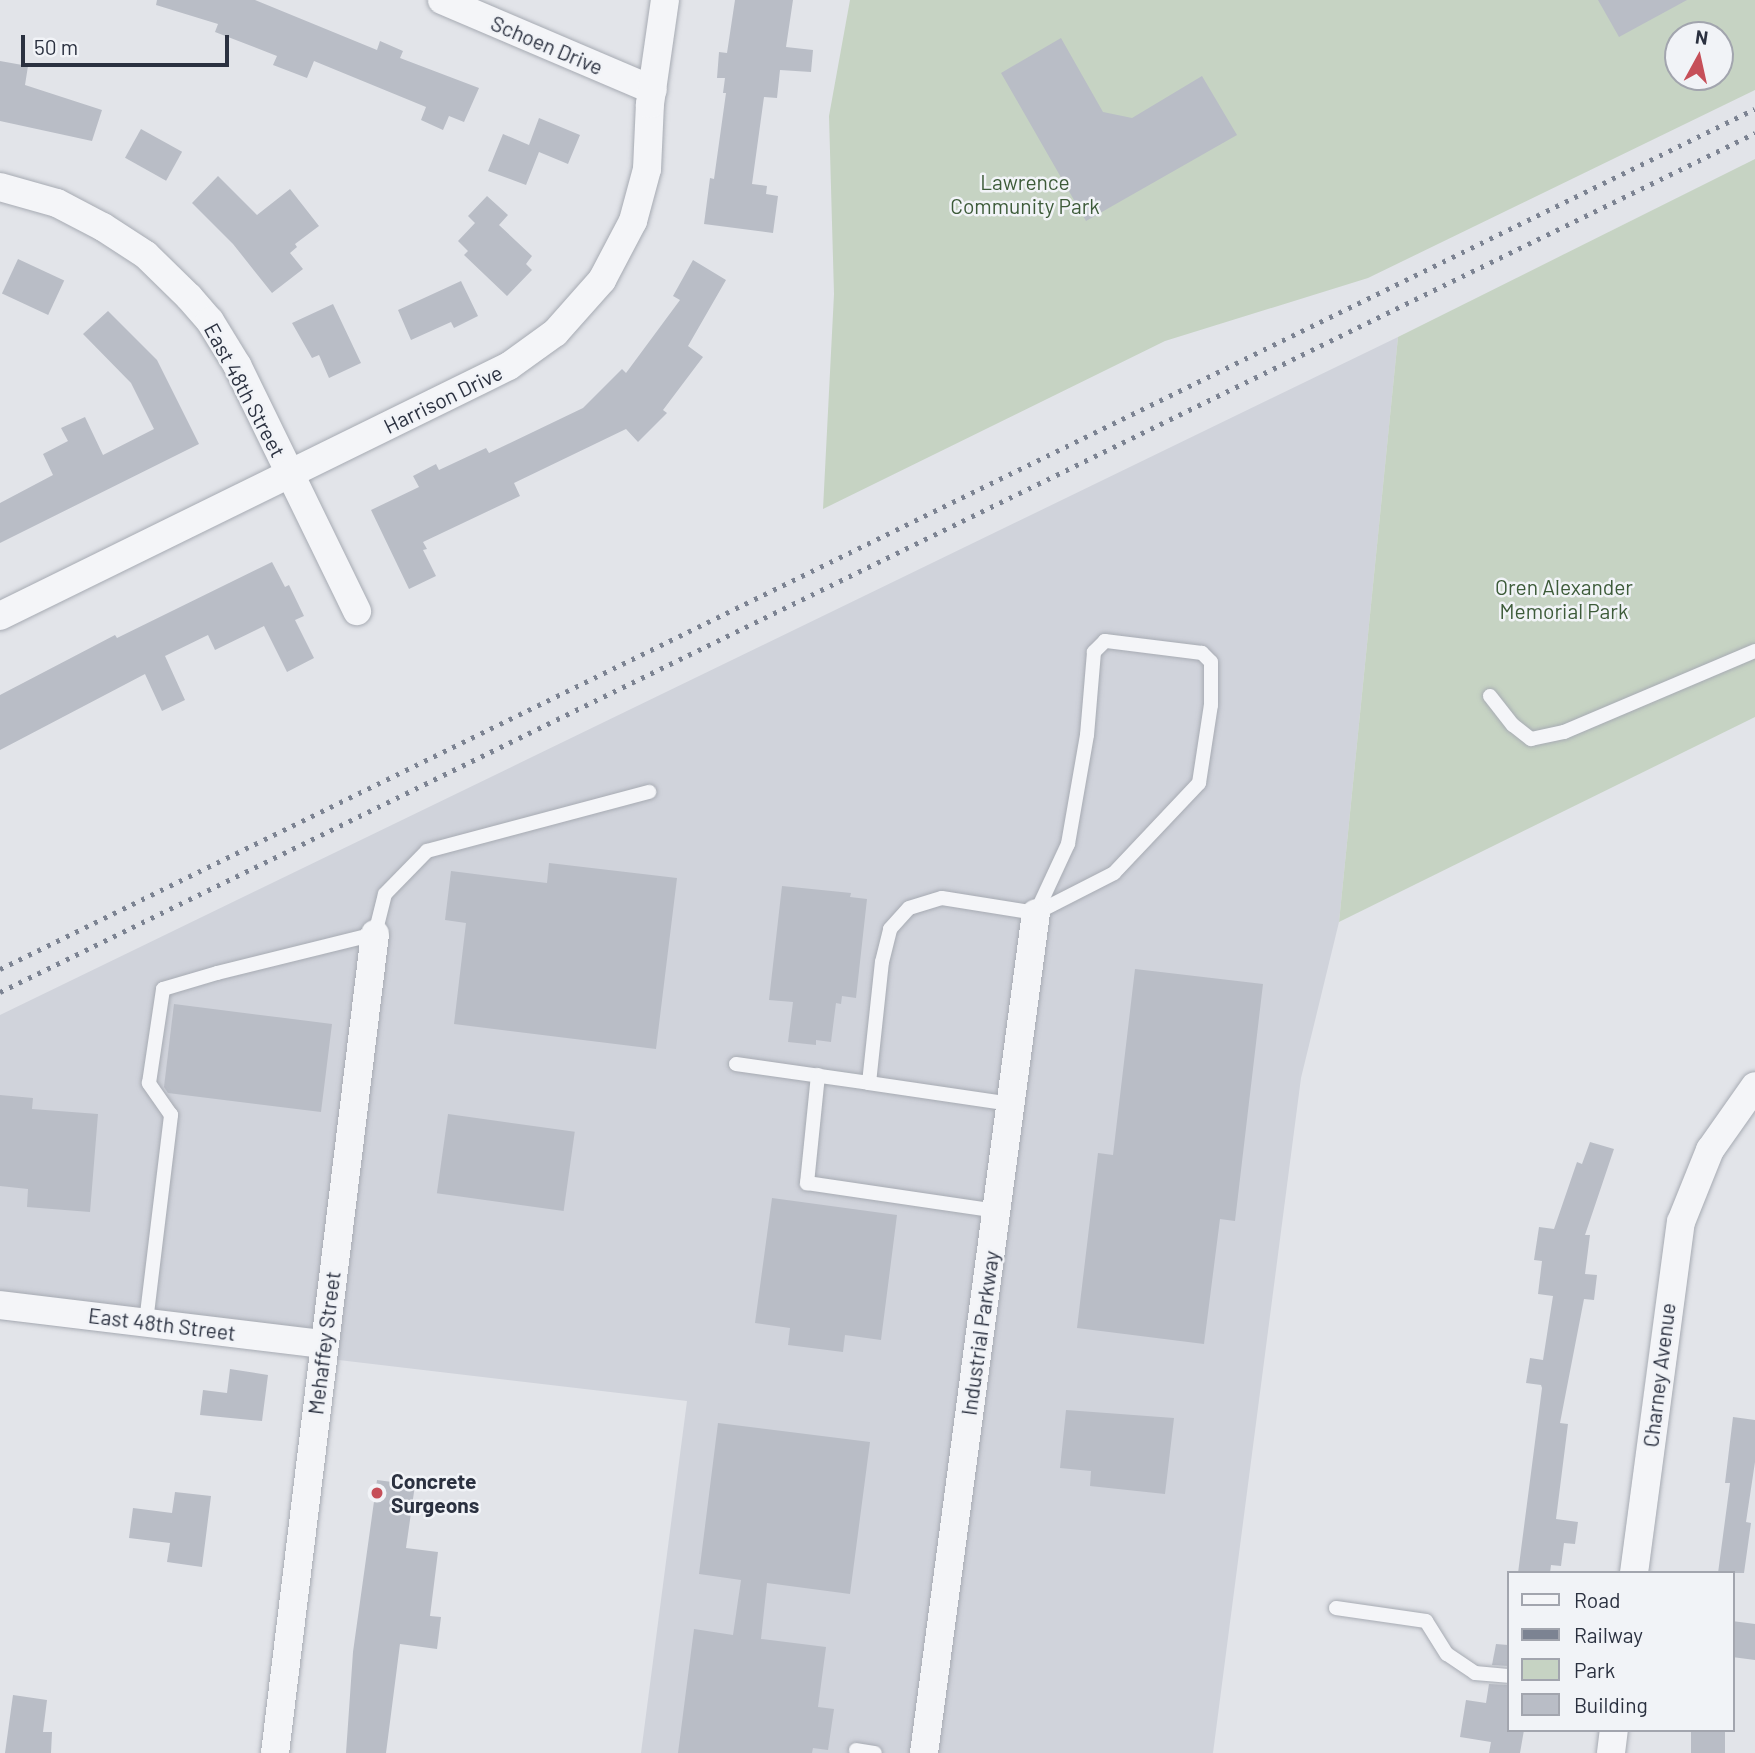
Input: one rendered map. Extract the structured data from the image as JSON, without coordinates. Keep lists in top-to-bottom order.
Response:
{
  "streets": {
    "street": [
      "Schoen Drive",
      "East 48th Street",
      "Harrison Drive",
      "Industrial Parkway",
      "Mehaffey Street",
      "Charney Avenue"
    ]
  },
  "crossings": [
    ["Schoen Drive", "Harrison Drive"],
    ["East 48th Street", "Harrison Drive"],
    ["East 48th Street", "Mehaffey Street"]
  ],
  "parks": ["Lawrence Community Park", "Oren Alexander Memorial Park"],
  "places": ["Concrete Surgeons"],
  "legend": [
    "Road",
    "Railway",
    "Park",
    "Building"
  ],
  "scale_bar": "50 m",
  "north": "top"
}
